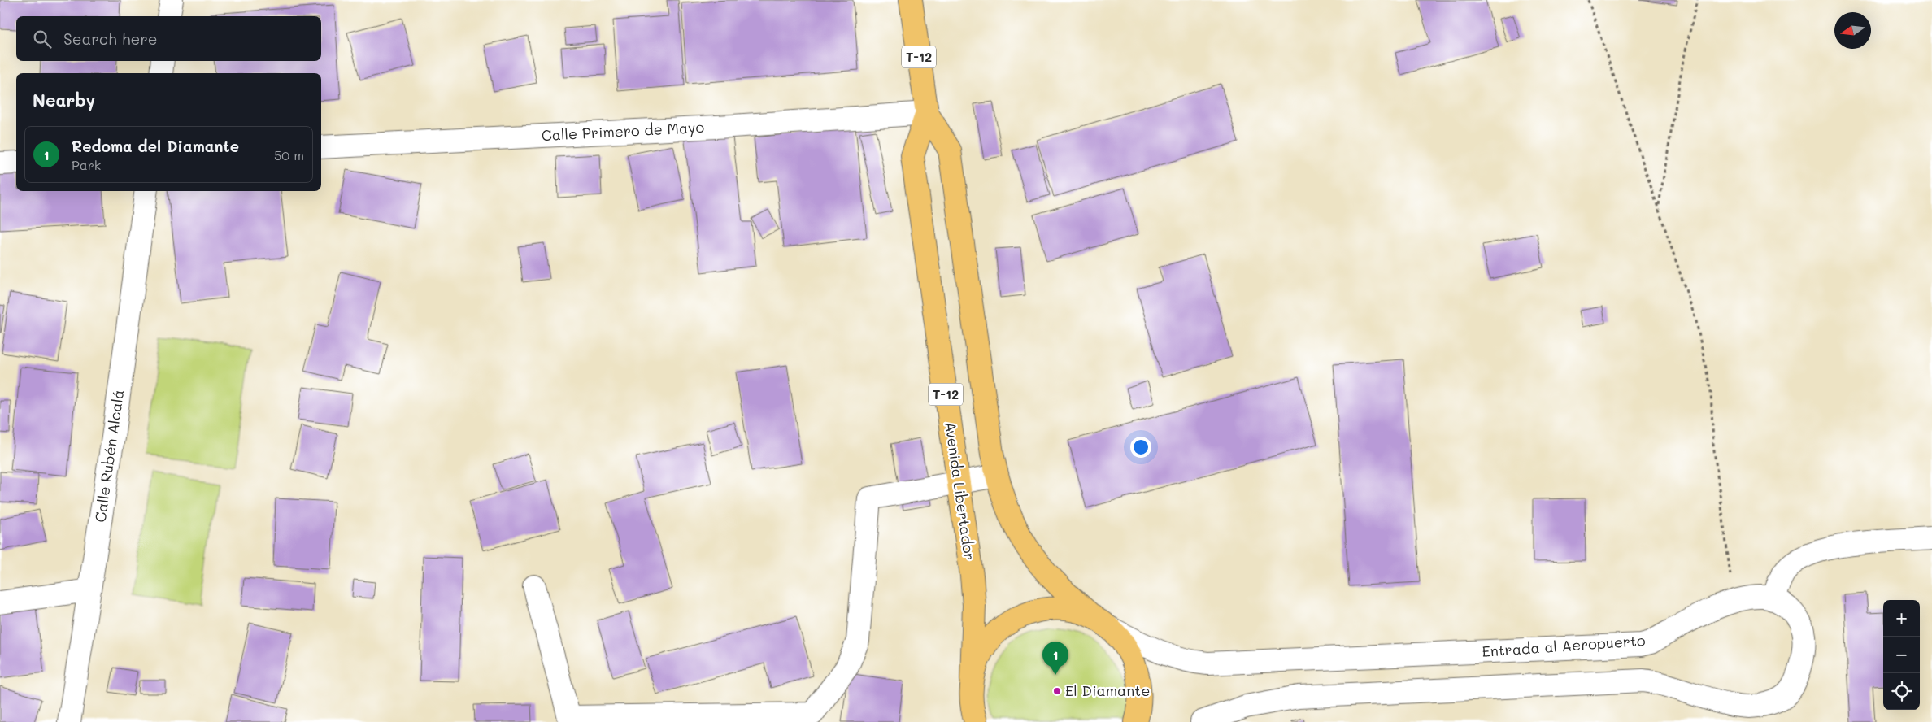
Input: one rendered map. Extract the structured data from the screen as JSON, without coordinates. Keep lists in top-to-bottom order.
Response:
{
  "streets": {
    "highway": ["T-12", "Avenida Libertador"],
    "street": ["Calle Primero de Mayo", "Calle Rubén Alcalá", "Entrada al Aeropuerto"]
  },
  "crossings": [
    ["T-12", "Avenida Libertador"],
    ["T-12", "Entrada al Aeropuerto"],
    ["Calle Primero de Mayo", "Avenida Libertador"],
    ["Avenida Libertador", "Entrada al Aeropuerto"]
  ],
  "places": ["El Diamante"],
  "north": "left",
  "page": {
    "search": "Search here",
    "heading": "Nearby",
    "list": [
      {
        "mark": "1",
        "name": "Redoma del Diamante",
        "note": "Park",
        "value": "50 m"
      }
    ],
    "map_buttons": ["+", "−"],
    "pins": "1"
  }
}
